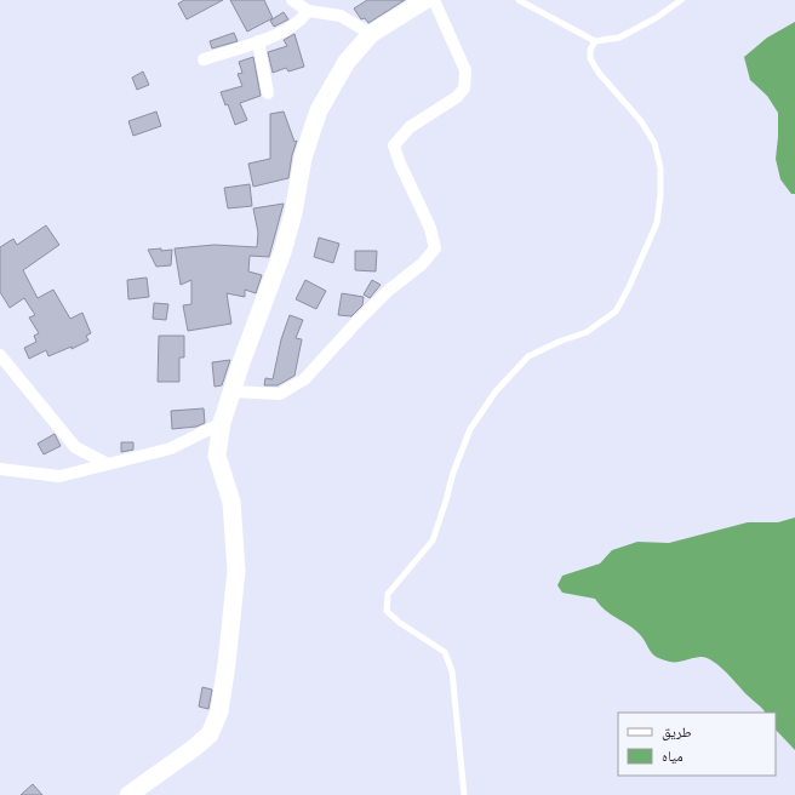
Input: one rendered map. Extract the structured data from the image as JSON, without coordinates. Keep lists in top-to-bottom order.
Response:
{
  "legend": ["طريق", "مياه"]
}
